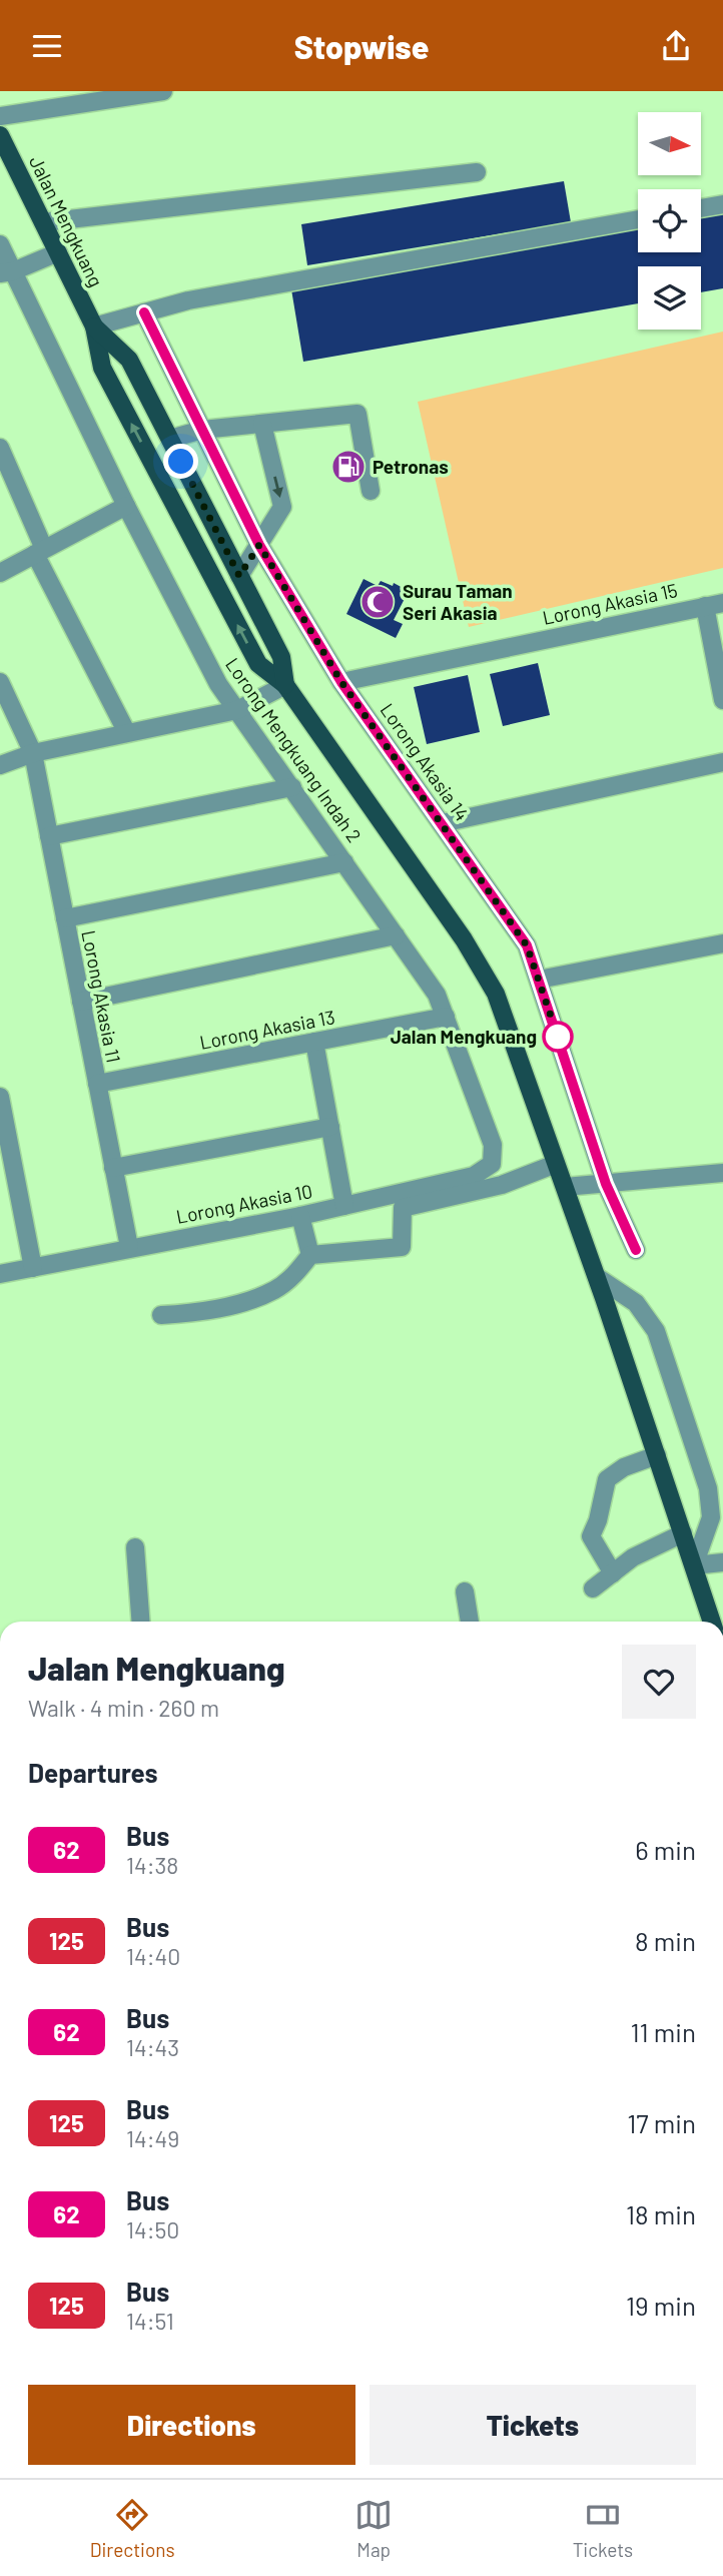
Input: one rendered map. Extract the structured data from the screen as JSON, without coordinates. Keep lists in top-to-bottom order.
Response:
{
  "streets": {
    "main road": ["Jalan Mengkuang"],
    "street": [
      "Lorong Akasia 15",
      "Lorong Mengkuang Indah 2",
      "Lorong Akasia 14",
      "Lorong Akasia 11",
      "Lorong Akasia 13",
      "Lorong Akasia 10"
    ]
  },
  "crossings": [
    ["Lorong Akasia 15", "Lorong Akasia 14"],
    ["Lorong Mengkuang Indah 2", "Lorong Akasia 13"],
    ["Lorong Mengkuang Indah 2", "Lorong Akasia 10"],
    ["Lorong Akasia 11", "Lorong Akasia 13"],
    ["Lorong Akasia 11", "Lorong Akasia 10"]
  ],
  "places": {
    "fuel station": ["Petronas"],
    "mosque": ["Surau Taman Seri Akasia"],
    "other": ["Jalan Mengkuang"]
  },
  "lines": ["bus line 62"],
  "north": "right",
  "page": {
    "header": "Stopwise",
    "heading": [
      ["Jalan Mengkuang", "Walk · 4 min · 260 m"],
      "Departures"
    ],
    "list": [
      {
        "mark": "62",
        "name": "Bus",
        "note": "14:38",
        "value": "6 min"
      },
      {
        "mark": "125",
        "name": "Bus",
        "note": "14:40",
        "value": "8 min"
      },
      {
        "mark": "62",
        "name": "Bus",
        "note": "14:43",
        "value": "11 min"
      },
      {
        "mark": "125",
        "name": "Bus",
        "note": "14:49",
        "value": "17 min"
      },
      {
        "mark": "62",
        "name": "Bus",
        "note": "14:50",
        "value": "18 min"
      },
      {
        "mark": "125",
        "name": "Bus",
        "note": "14:51",
        "value": "19 min"
      }
    ],
    "buttons": ["Directions", "Tickets"],
    "tabs": ["Directions", "Map", "Tickets"]
  }
}
